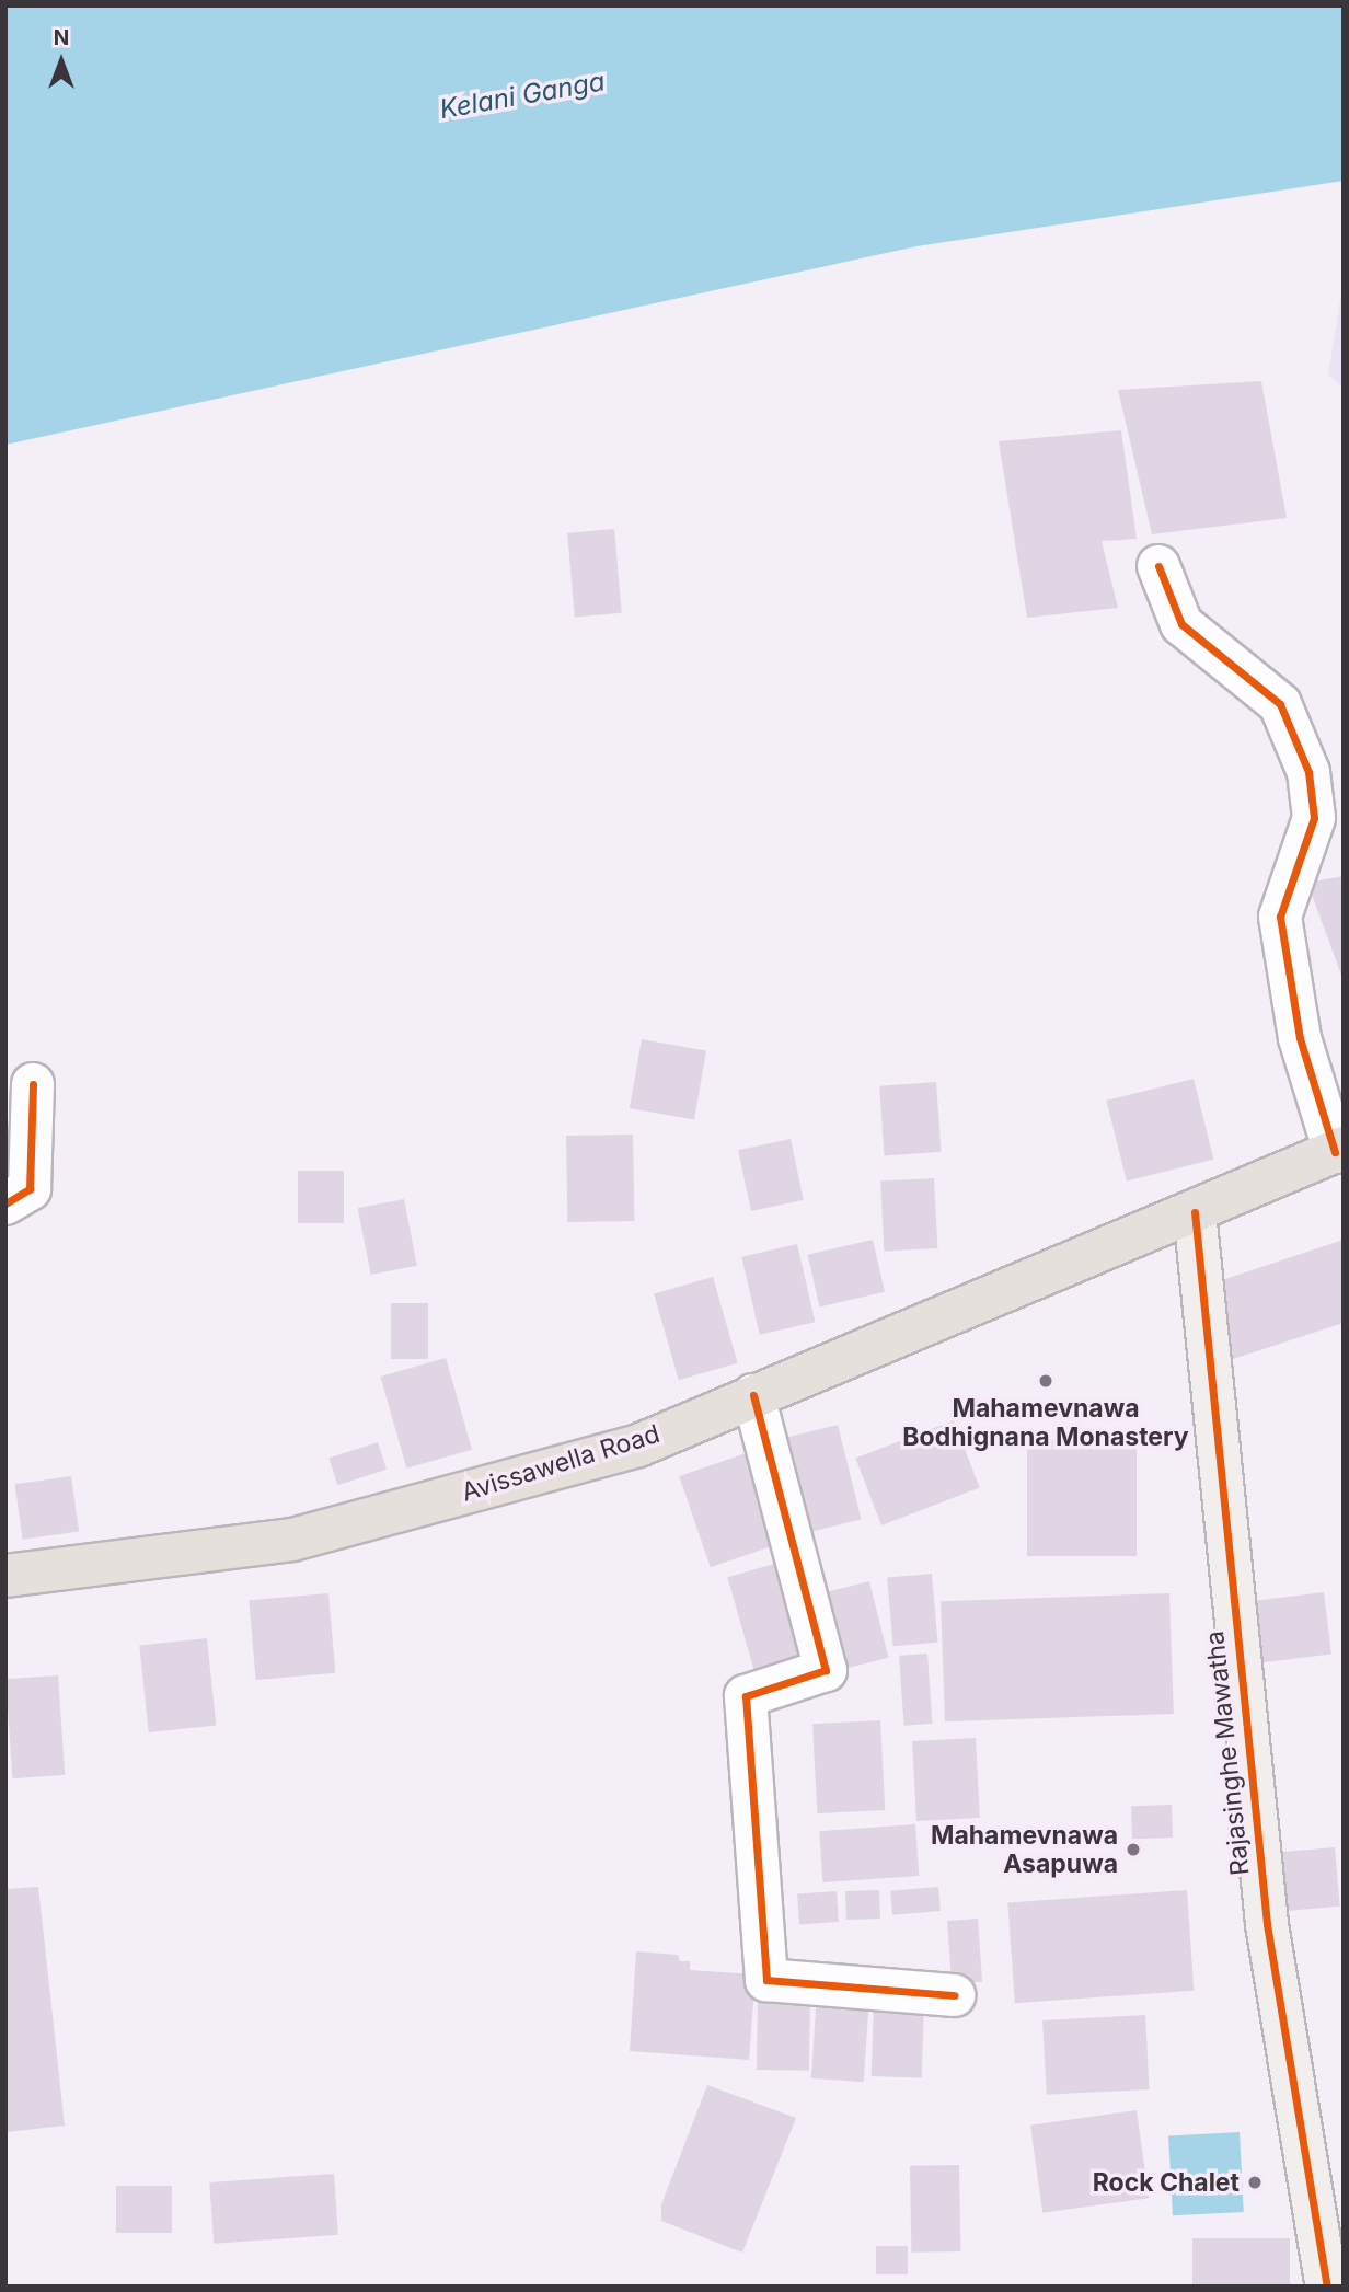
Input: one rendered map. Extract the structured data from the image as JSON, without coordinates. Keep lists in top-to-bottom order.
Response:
{
  "streets": {
    "main road": ["Avissawella Road"],
    "street": ["Rajasinghe Mawatha"]
  },
  "crossings": [
    ["Avissawella Road", "Rajasinghe Mawatha"]
  ],
  "water": ["Kelani Ganga"],
  "places": ["Mahamevnawa Bodhignana Monastery", "Mahamevnawa Asapuwa", "Rock Chalet"],
  "north": "top"
}
